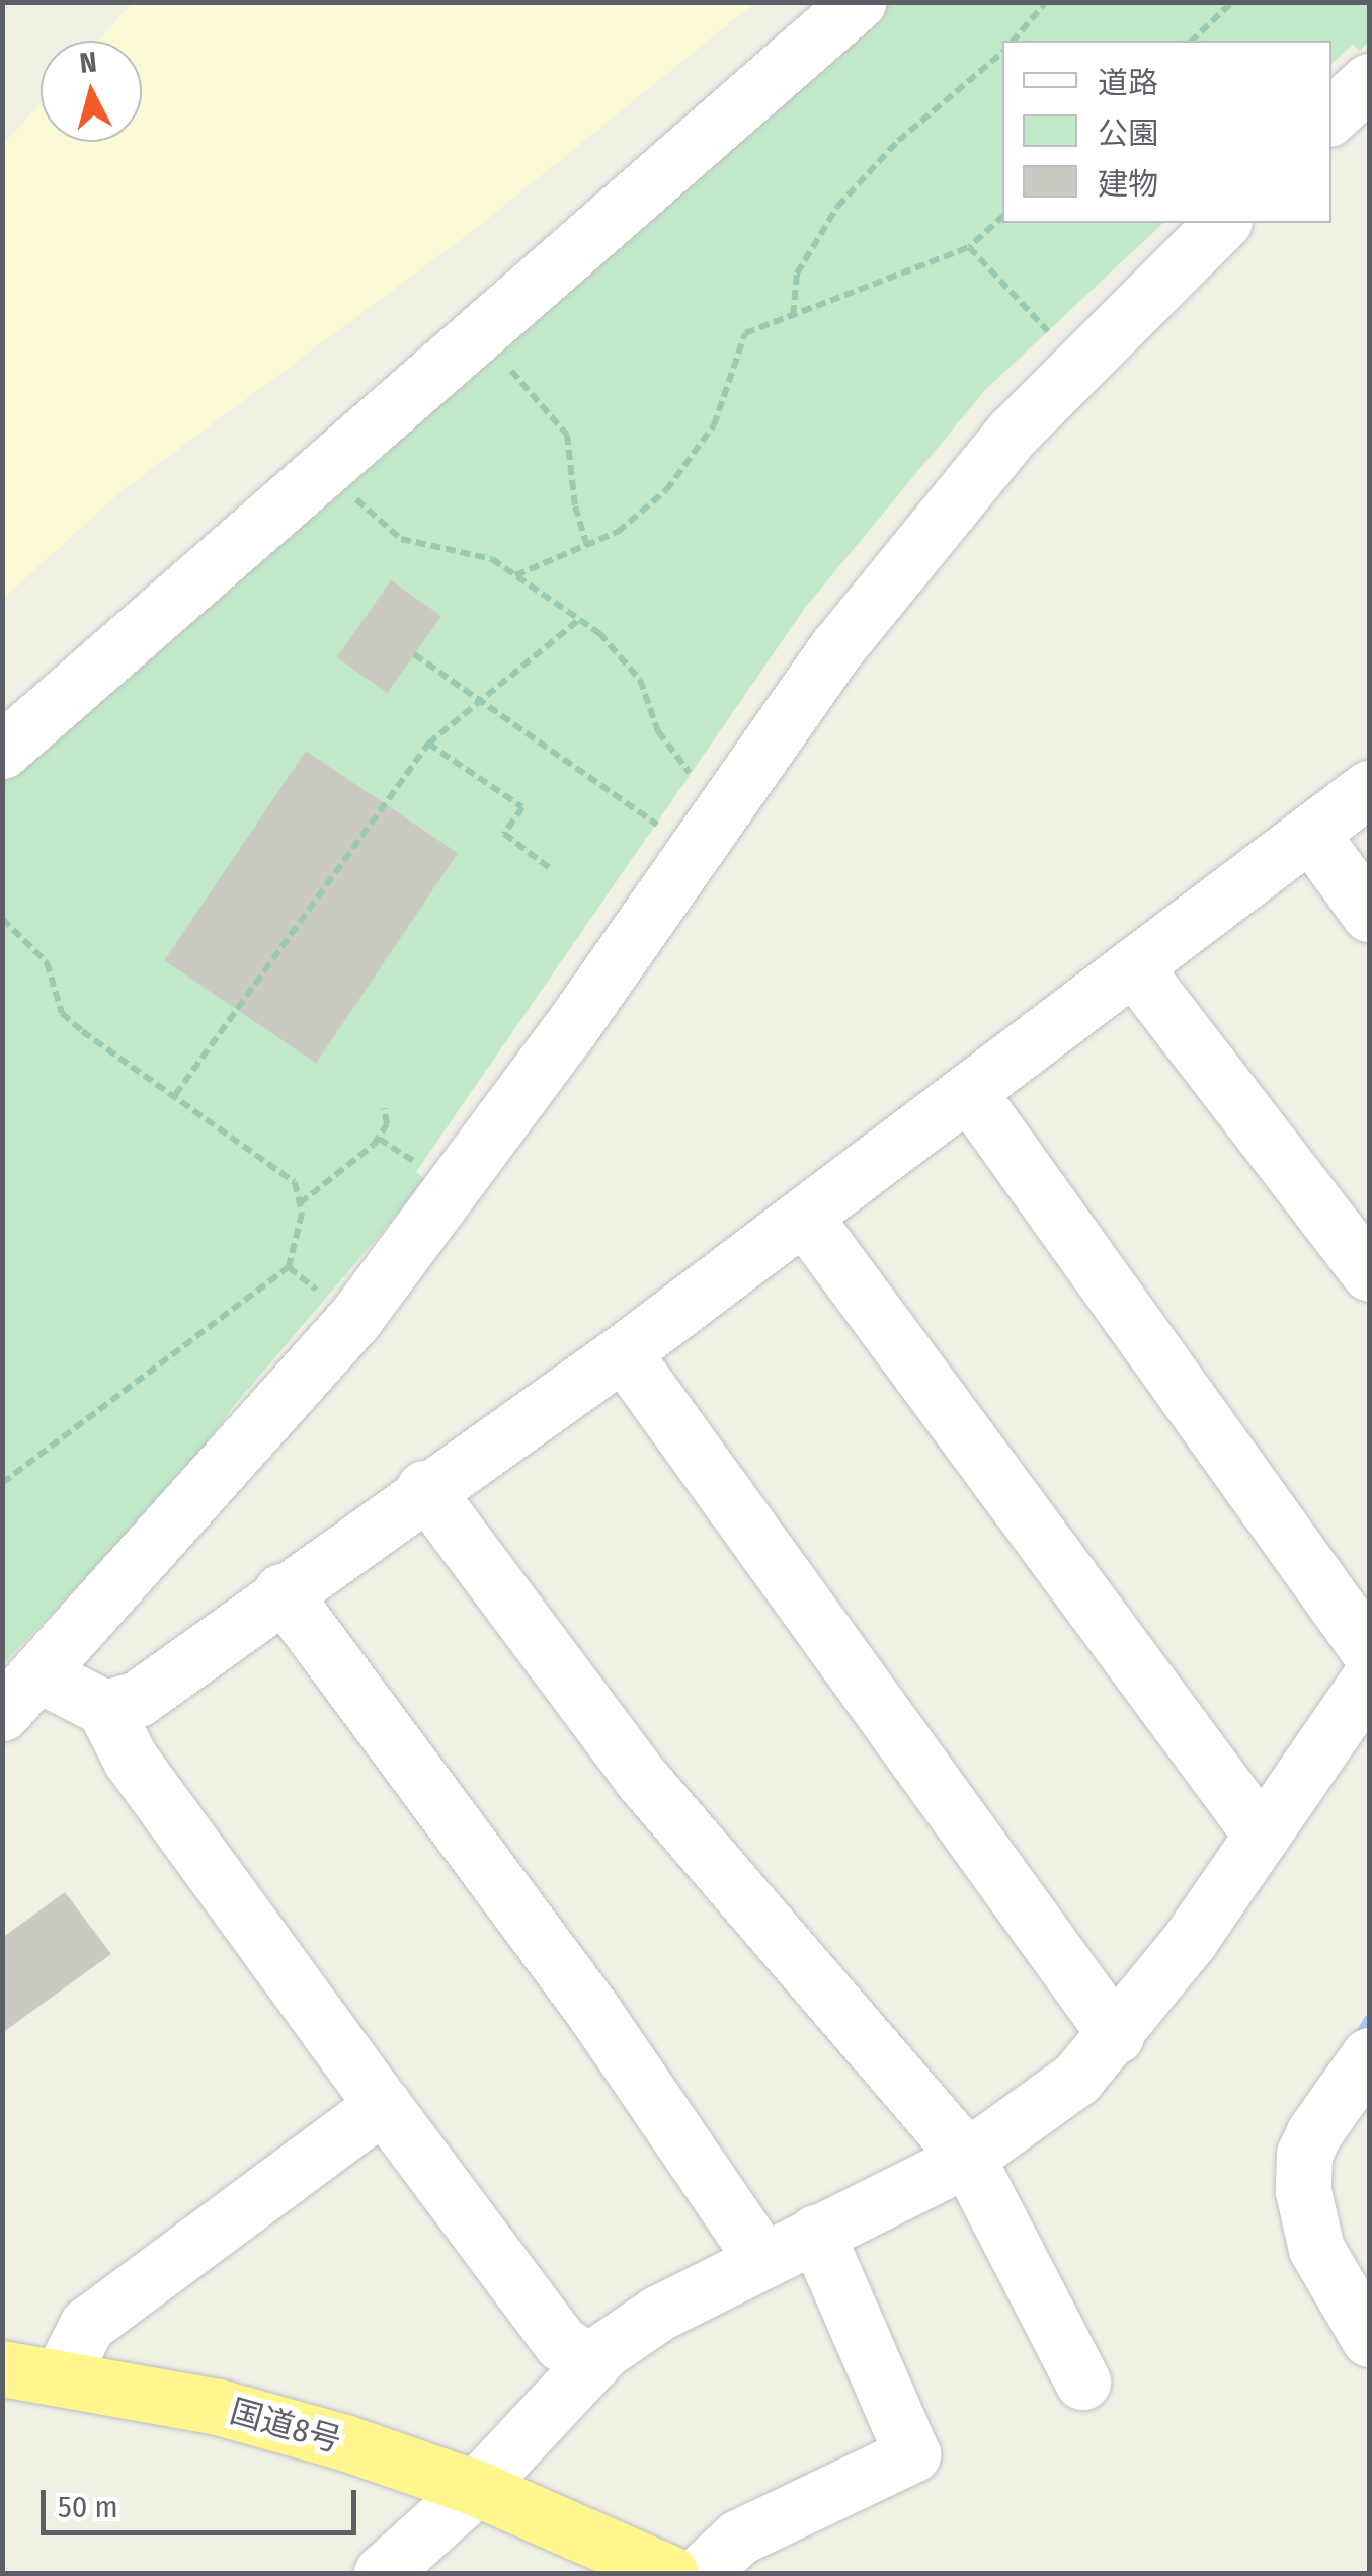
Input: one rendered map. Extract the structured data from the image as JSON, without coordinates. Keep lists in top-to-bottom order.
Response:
{
  "streets": {
    "highway": ["国道8号"]
  },
  "legend": ["道路", "公園", "建物"],
  "scale_bar": "50 m",
  "north": "top"
}
